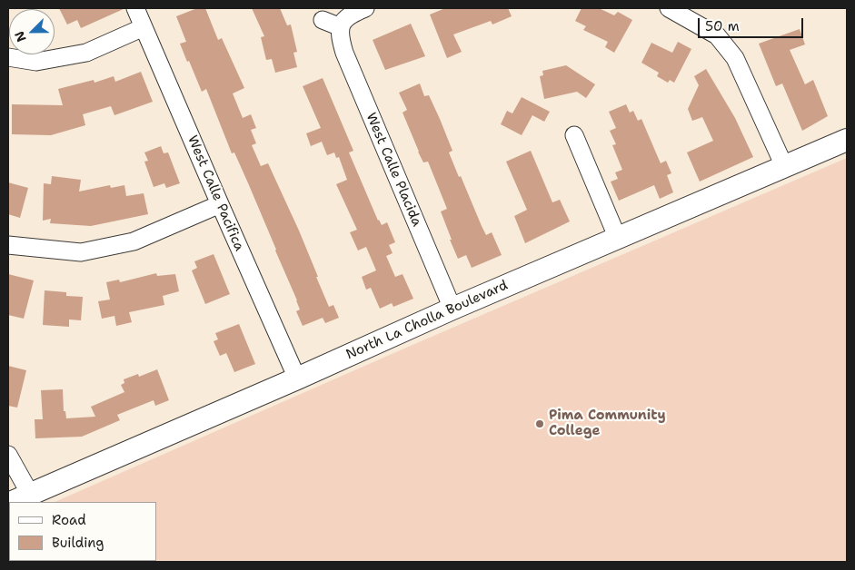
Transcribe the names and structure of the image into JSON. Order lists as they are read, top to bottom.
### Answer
{
  "streets": {
    "street": ["West Calle Placida", "West Calle Pacifica", "North La Cholla Boulevard"]
  },
  "crossings": [
    ["West Calle Placida", "North La Cholla Boulevard"],
    ["West Calle Pacifica", "North La Cholla Boulevard"]
  ],
  "places": ["Pima Community College"],
  "legend": ["Road", "Building"],
  "scale_bar": "50 m",
  "north": "bottom left"
}
